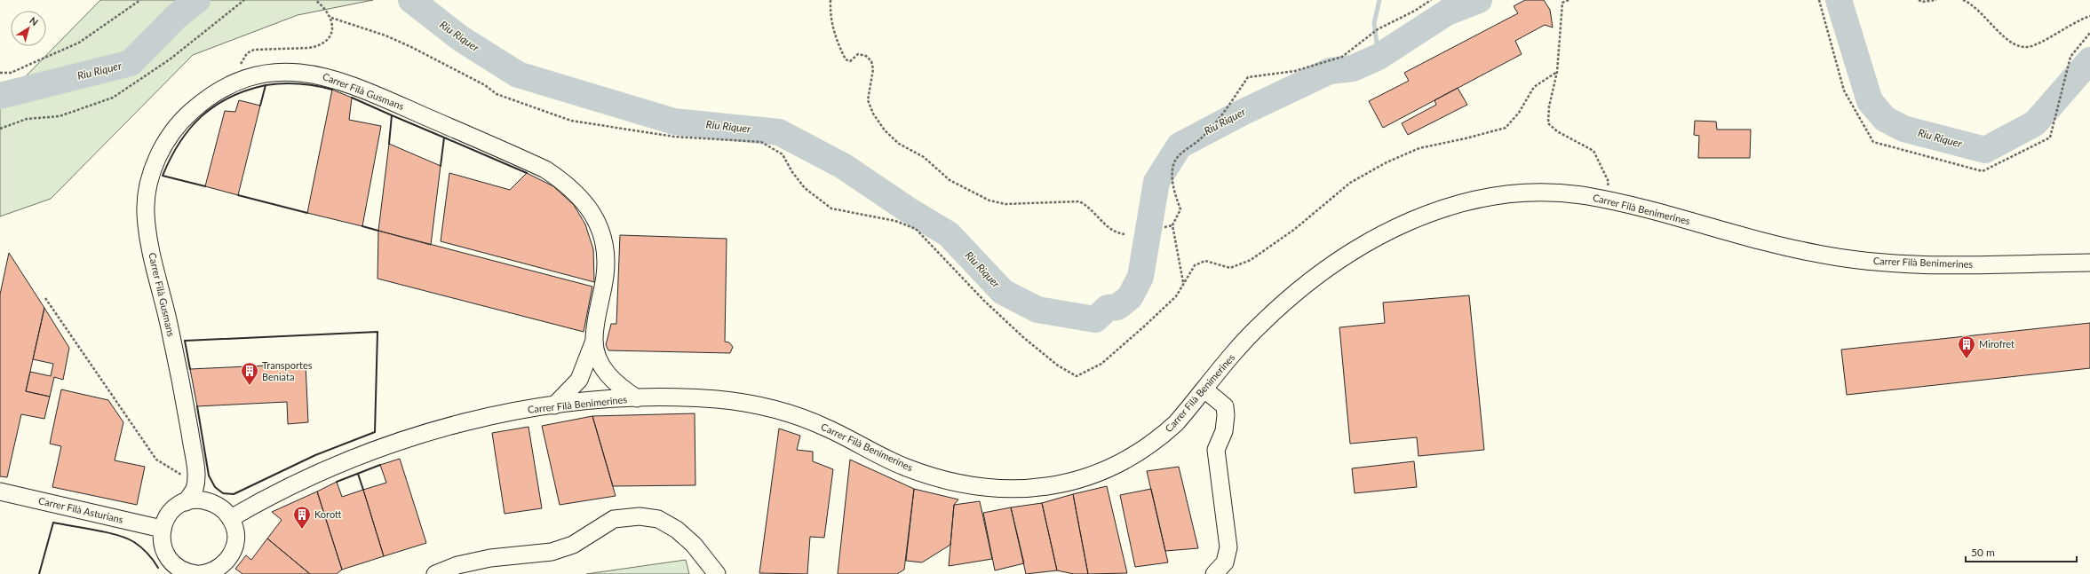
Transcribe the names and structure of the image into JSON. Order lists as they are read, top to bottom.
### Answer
{
  "streets": {
    "street": ["Carrer Filà Gusmans", "Carrer Filà Benimerines", "Carrer Filà Asturians"]
  },
  "crossings": [
    ["Carrer Filà Gusmans", "Carrer Filà Benimerines"],
    ["Carrer Filà Gusmans", "Carrer Filà Asturians"],
    ["Carrer Filà Benimerines", "Carrer Filà Asturians"]
  ],
  "water": ["Riu Riquer"],
  "places": {
    "building": ["Mirofret", "Transportes Beniata", "Korott"]
  },
  "scale_bar": "50 m",
  "north": "top right"
}
